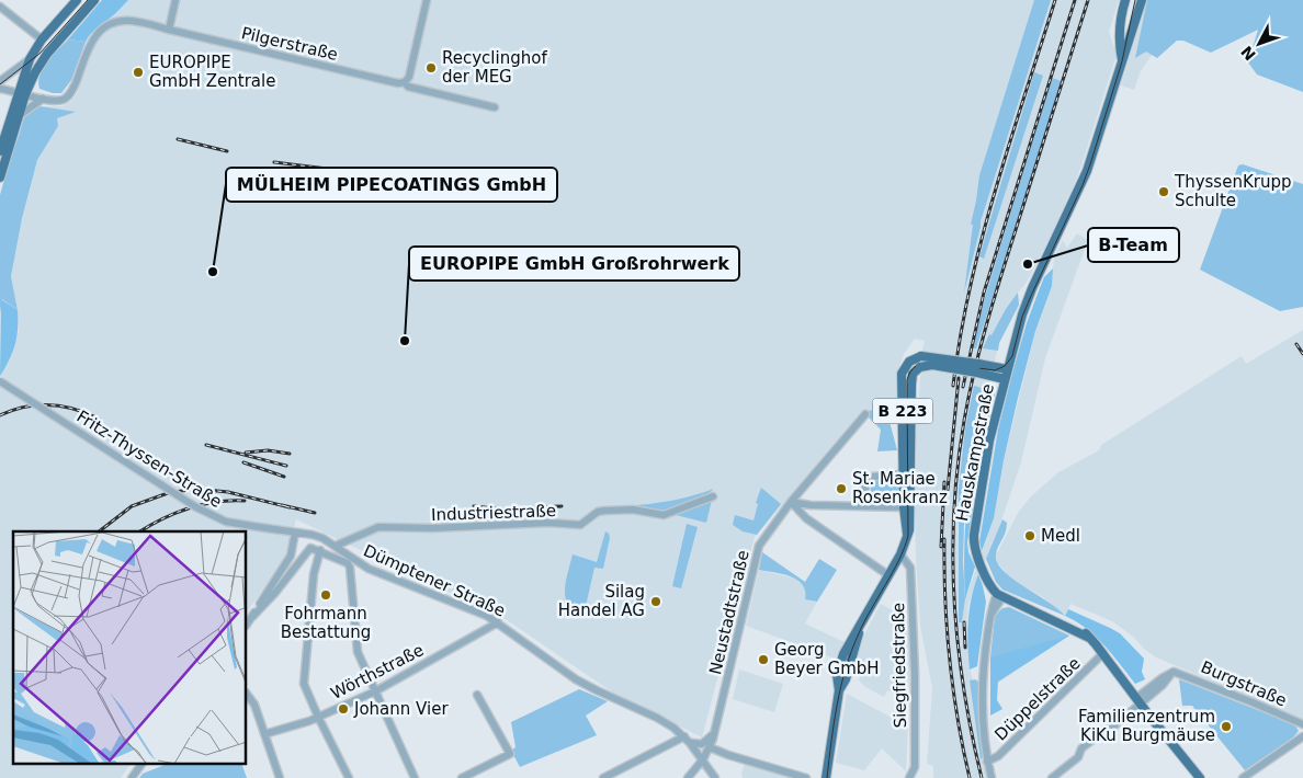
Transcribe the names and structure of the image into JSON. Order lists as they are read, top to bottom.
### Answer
{
  "streets": {
    "main road": ["B 223", "Hauskampstraße"],
    "street": [
      "Pilgerstraße",
      "Fritz-Thyssen-Straße",
      "Industriestraße",
      "Dümptener Straße",
      "Neustadtstraße",
      "Siegfriedstraße",
      "Wörthstraße",
      "Burgstraße",
      "Düppelstraße"
    ]
  },
  "crossings": [
    ["B 223", "Hauskampstraße"],
    ["B 223", "Siegfriedstraße"],
    ["Fritz-Thyssen-Straße", "Dümptener Straße"],
    ["Industriestraße", "Dümptener Straße"],
    ["Dümptener Straße", "Neustadtstraße"],
    ["Dümptener Straße", "Wörthstraße"]
  ],
  "places": [
    "Recyclinghof der MEG",
    "EUROPIPE GmbH Zentrale",
    "ThyssenKrupp Schulte",
    "B-Team",
    "MÜLHEIM PIPECOATINGS GmbH",
    "EUROPIPE GmbH Großrohrwerk",
    "St. Mariae Rosenkranz",
    "Medl",
    "Fohrmann Bestattung",
    "Silag Handel AG",
    "Georg Beyer GmbH",
    "Johann Vier",
    "Familienzentrum KiKu Burgmäuse"
  ],
  "north": "bottom left"
}
